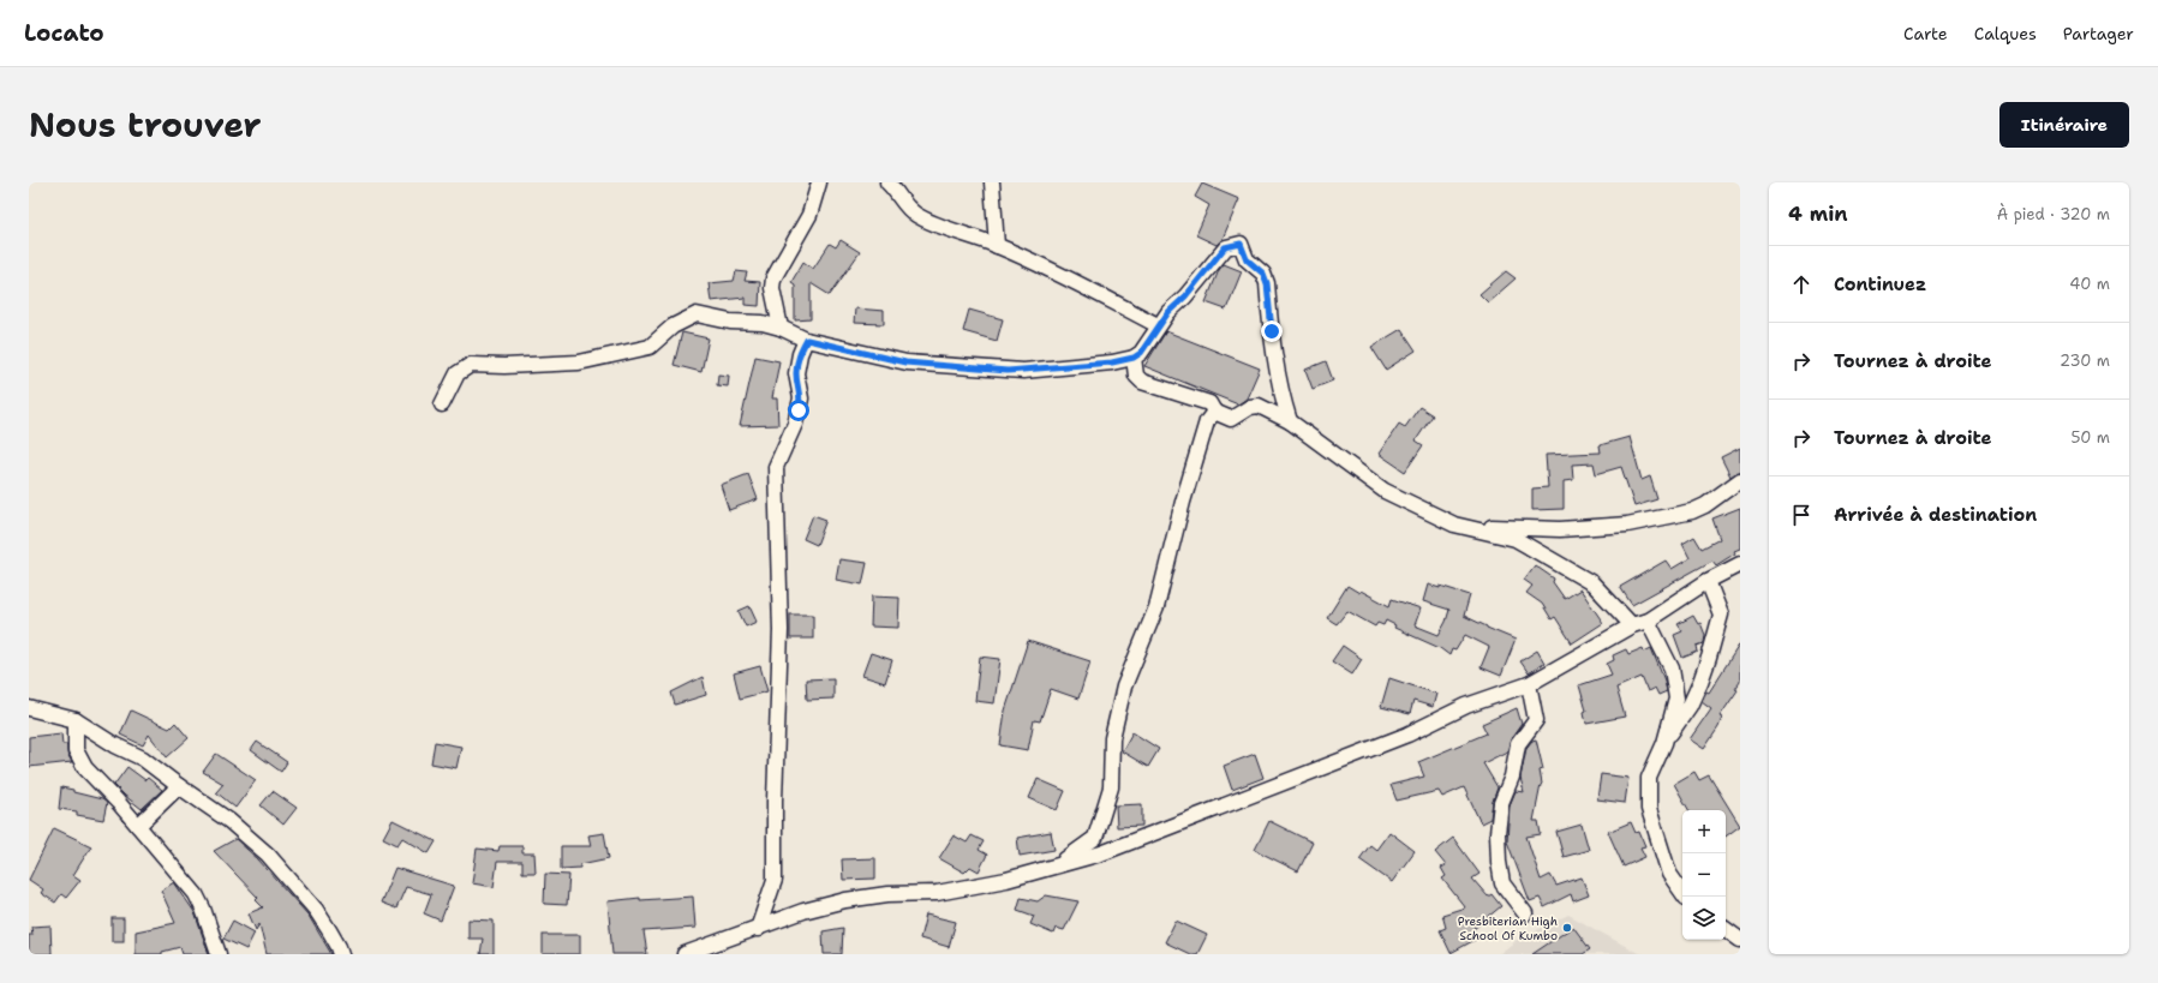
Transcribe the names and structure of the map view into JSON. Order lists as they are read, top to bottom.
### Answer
{
  "places": ["Presbiterian High School Of Kumbo"],
  "page": {
    "header": "Locato",
    "nav": ["Carte", "Calques", "Partager"],
    "title": "Nous trouver",
    "buttons": "Itinéraire",
    "heading": ["4 min", "À pied · 320 m"],
    "list": [
      ["Continuez", "40 m"],
      ["Tournez à droite", "230 m"],
      ["Tournez à droite", "50 m"],
      "Arrivée à destination"
    ],
    "map_buttons": ["+", "−"]
  }
}
